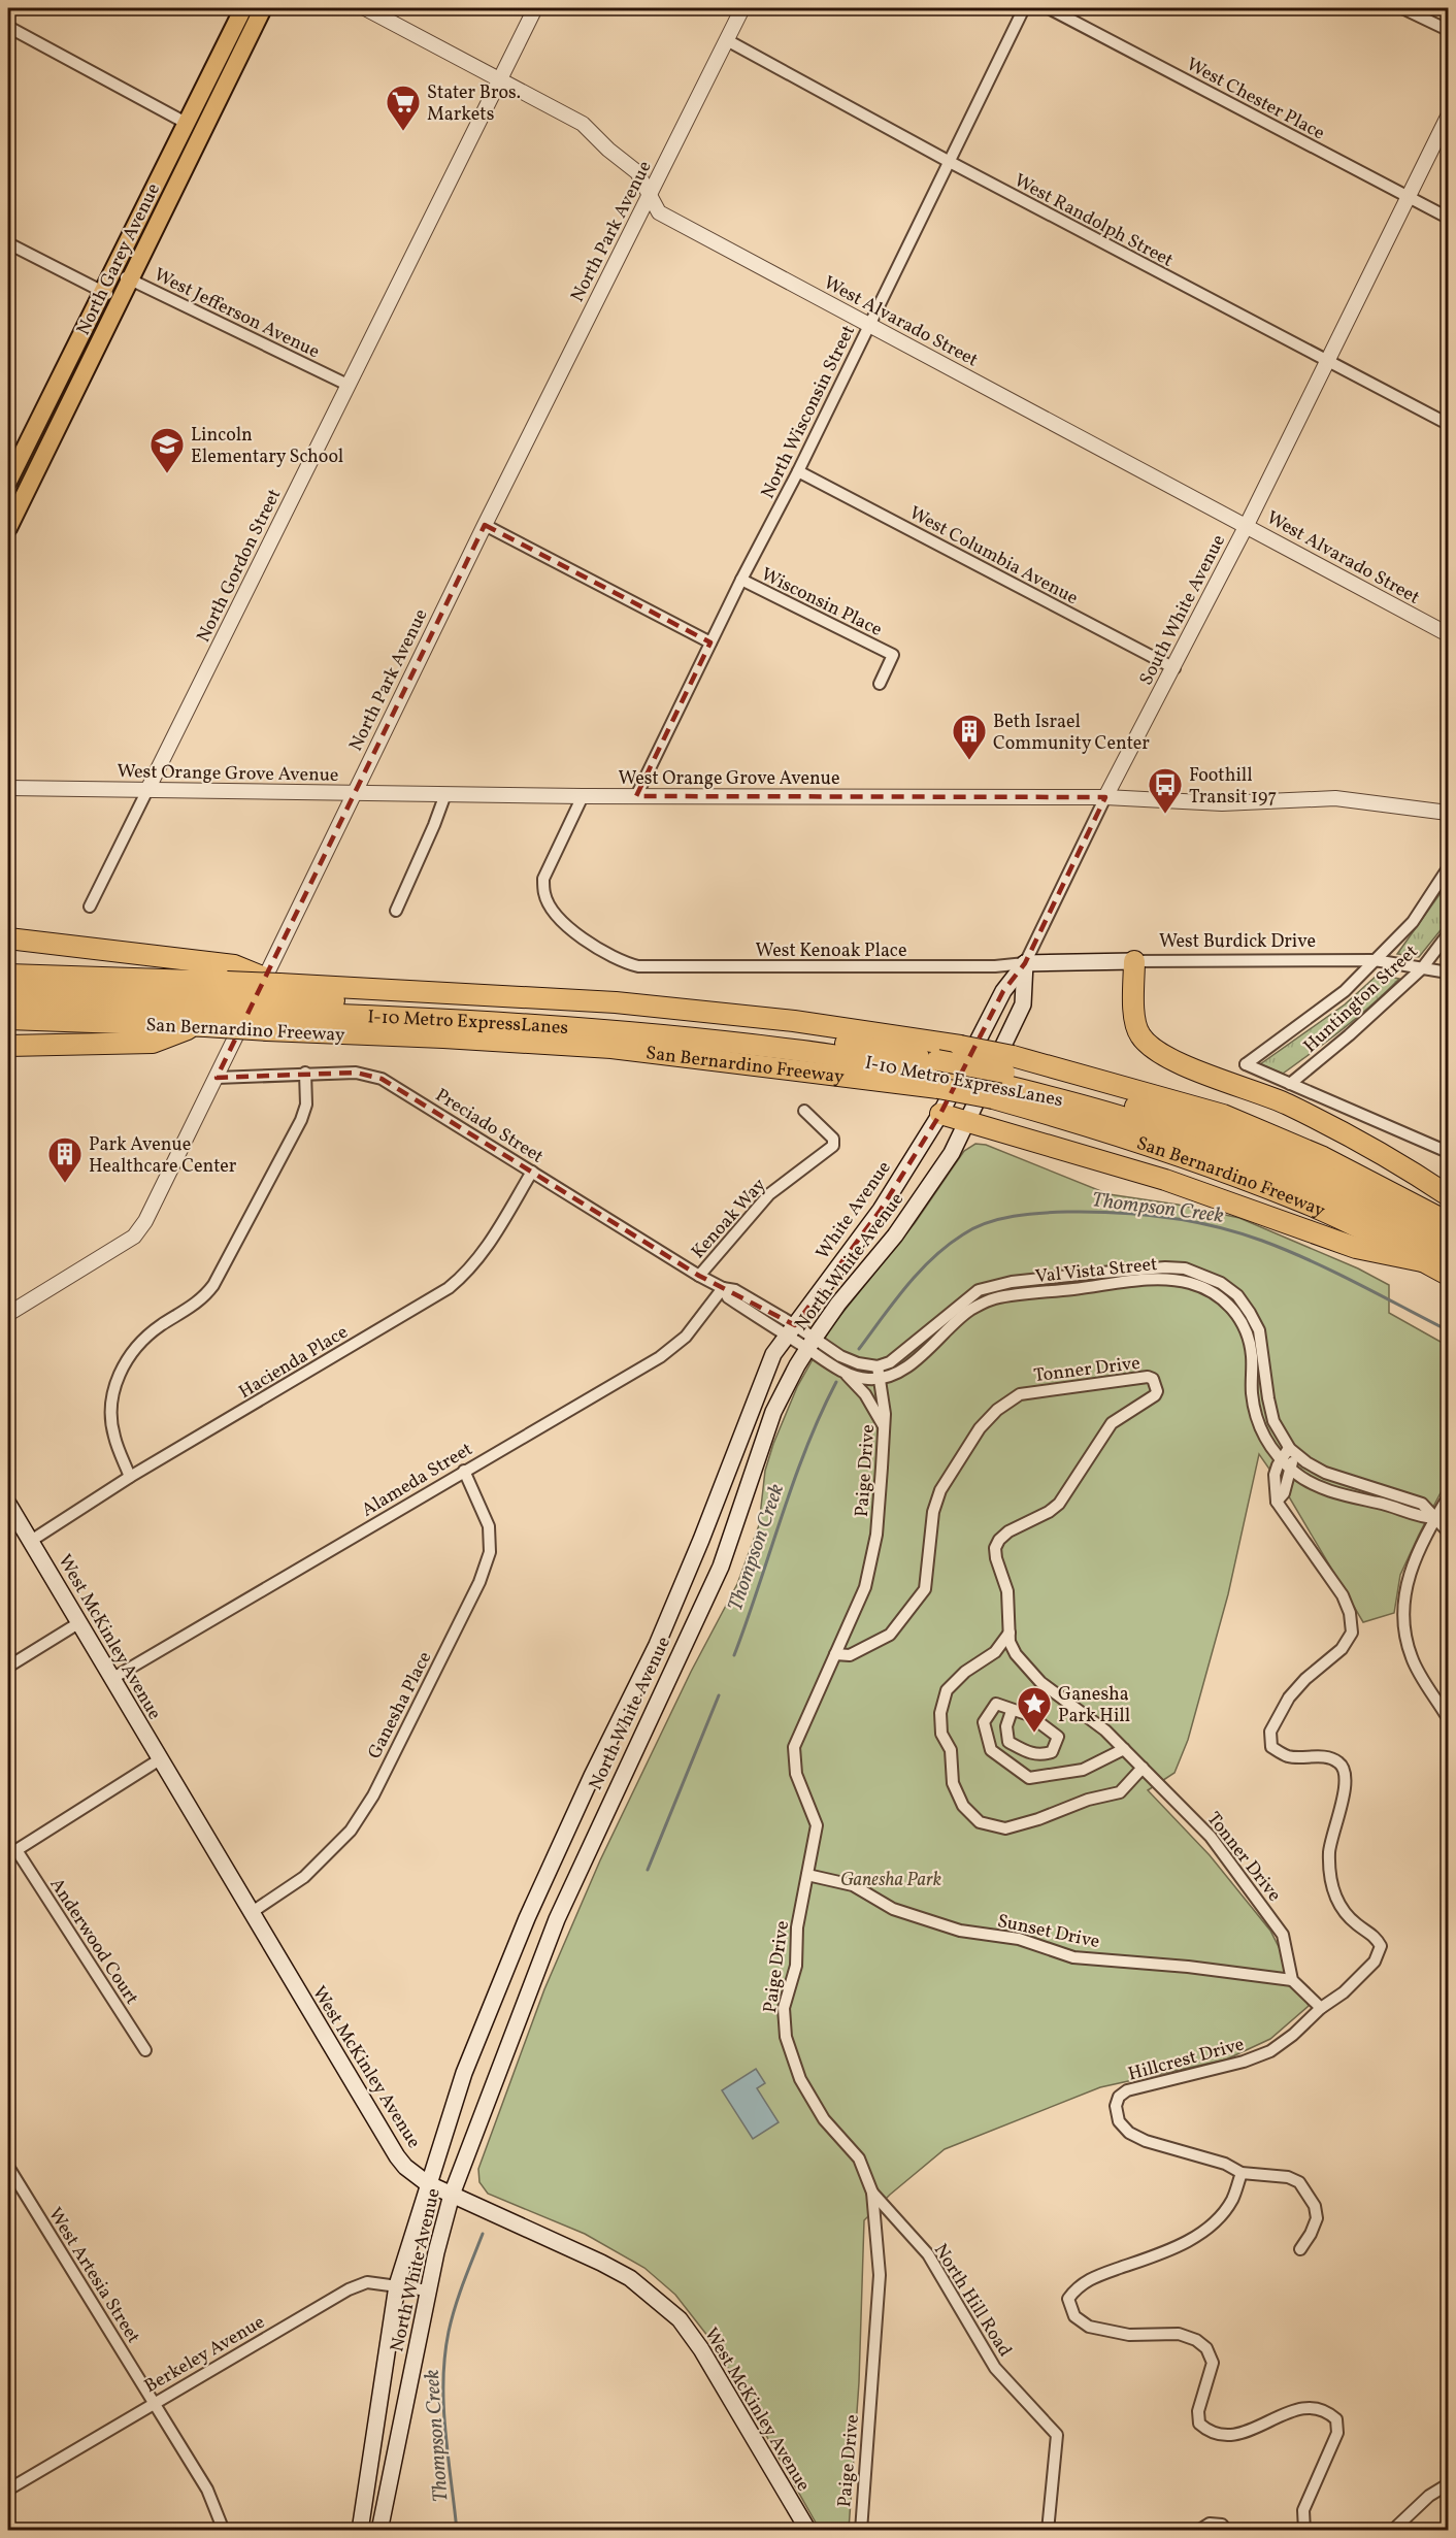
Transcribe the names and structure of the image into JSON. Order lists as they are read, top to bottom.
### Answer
{
  "streets": {
    "highway": ["I-10 Metro ExpressLanes", "San Bernardino Freeway"],
    "main road": [
      "North Garey Avenue",
      "South White Avenue",
      "West Burdick Drive",
      "White Avenue",
      "North White Avenue",
      "West McKinley Avenue"
    ],
    "street": [
      "West Chester Place",
      "West Randolph Street",
      "North Park Avenue",
      "West Jefferson Avenue",
      "West Alvarado Street",
      "North Wisconsin Street",
      "West Columbia Avenue",
      "North Gordon Street",
      "Wisconsin Place",
      "West Orange Grove Avenue",
      "West Kenoak Place",
      "Huntington Street",
      "Preciado Street",
      "Kenoak Way",
      "Val Vista Street",
      "Hacienda Place",
      "Tonner Drive",
      "Paige Drive",
      "Alameda Street",
      "Ganesha Place",
      "Sunset Drive",
      "Anderwood Court",
      "Hillcrest Drive",
      "West Artesia Street",
      "North Hill Road",
      "Berkeley Avenue"
    ]
  },
  "crossings": [
    ["West Chester Place", "South White Avenue"],
    ["West Randolph Street", "North Park Avenue"],
    ["West Randolph Street", "North Wisconsin Street"],
    ["West Randolph Street", "South White Avenue"],
    ["North Park Avenue", "West Alvarado Street"],
    ["North Park Avenue", "West Orange Grove Avenue"],
    ["North Park Avenue", "Preciado Street"],
    ["North Garey Avenue", "West Jefferson Avenue"],
    ["West Jefferson Avenue", "North Gordon Street"],
    ["West Alvarado Street", "North Wisconsin Street"],
    ["West Alvarado Street", "North Gordon Street"],
    ["West Alvarado Street", "South White Avenue"],
    ["North Wisconsin Street", "West Columbia Avenue"],
    ["North Wisconsin Street", "Wisconsin Place"],
    ["North Wisconsin Street", "West Orange Grove Avenue"],
    ["West Columbia Avenue", "South White Avenue"],
    ["North Gordon Street", "West Orange Grove Avenue"],
    ["South White Avenue", "West Orange Grove Avenue"],
    ["South White Avenue", "West Burdick Drive"],
    ["South White Avenue", "West Kenoak Place"],
    ["South White Avenue", "White Avenue"],
    ["South White Avenue", "North White Avenue"],
    ["West Orange Grove Avenue", "West Kenoak Place"],
    ["West Burdick Drive", "West Kenoak Place"],
    ["West Burdick Drive", "Huntington Street"],
    ["West Burdick Drive", "North White Avenue"],
    ["West Kenoak Place", "North White Avenue"],
    ["I-10 Metro ExpressLanes", "San Bernardino Freeway"],
    ["Preciado Street", "White Avenue"],
    ["Preciado Street", "Kenoak Way"],
    ["Preciado Street", "North White Avenue"],
    ["Preciado Street", "Hacienda Place"],
    ["Preciado Street", "Alameda Street"],
    ["White Avenue", "North White Avenue"],
    ["North White Avenue", "West McKinley Avenue"],
    ["North White Avenue", "Berkeley Avenue"],
    ["Val Vista Street", "Paige Drive"],
    ["Val Vista Street", "Hillcrest Drive"],
    ["Hacienda Place", "West McKinley Avenue"],
    ["Tonner Drive", "Paige Drive"],
    ["Tonner Drive", "Sunset Drive"],
    ["Paige Drive", "Sunset Drive"],
    ["Paige Drive", "North Hill Road"],
    ["Alameda Street", "West McKinley Avenue"],
    ["Alameda Street", "Ganesha Place"],
    ["West McKinley Avenue", "Ganesha Place"],
    ["West Artesia Street", "Berkeley Avenue"]
  ],
  "water": ["Thompson Creek"],
  "parks": ["Ganesha Park"],
  "places": {
    "supermarket": ["Stater Bros. Markets"],
    "school or university": ["Lincoln Elementary School"],
    "building": ["Beth Israel Community Center", "Park Avenue Healthcare Center"],
    "bus stop": ["Foothill Transit 197"],
    "place": ["Ganesha Park Hill"]
  }
}
